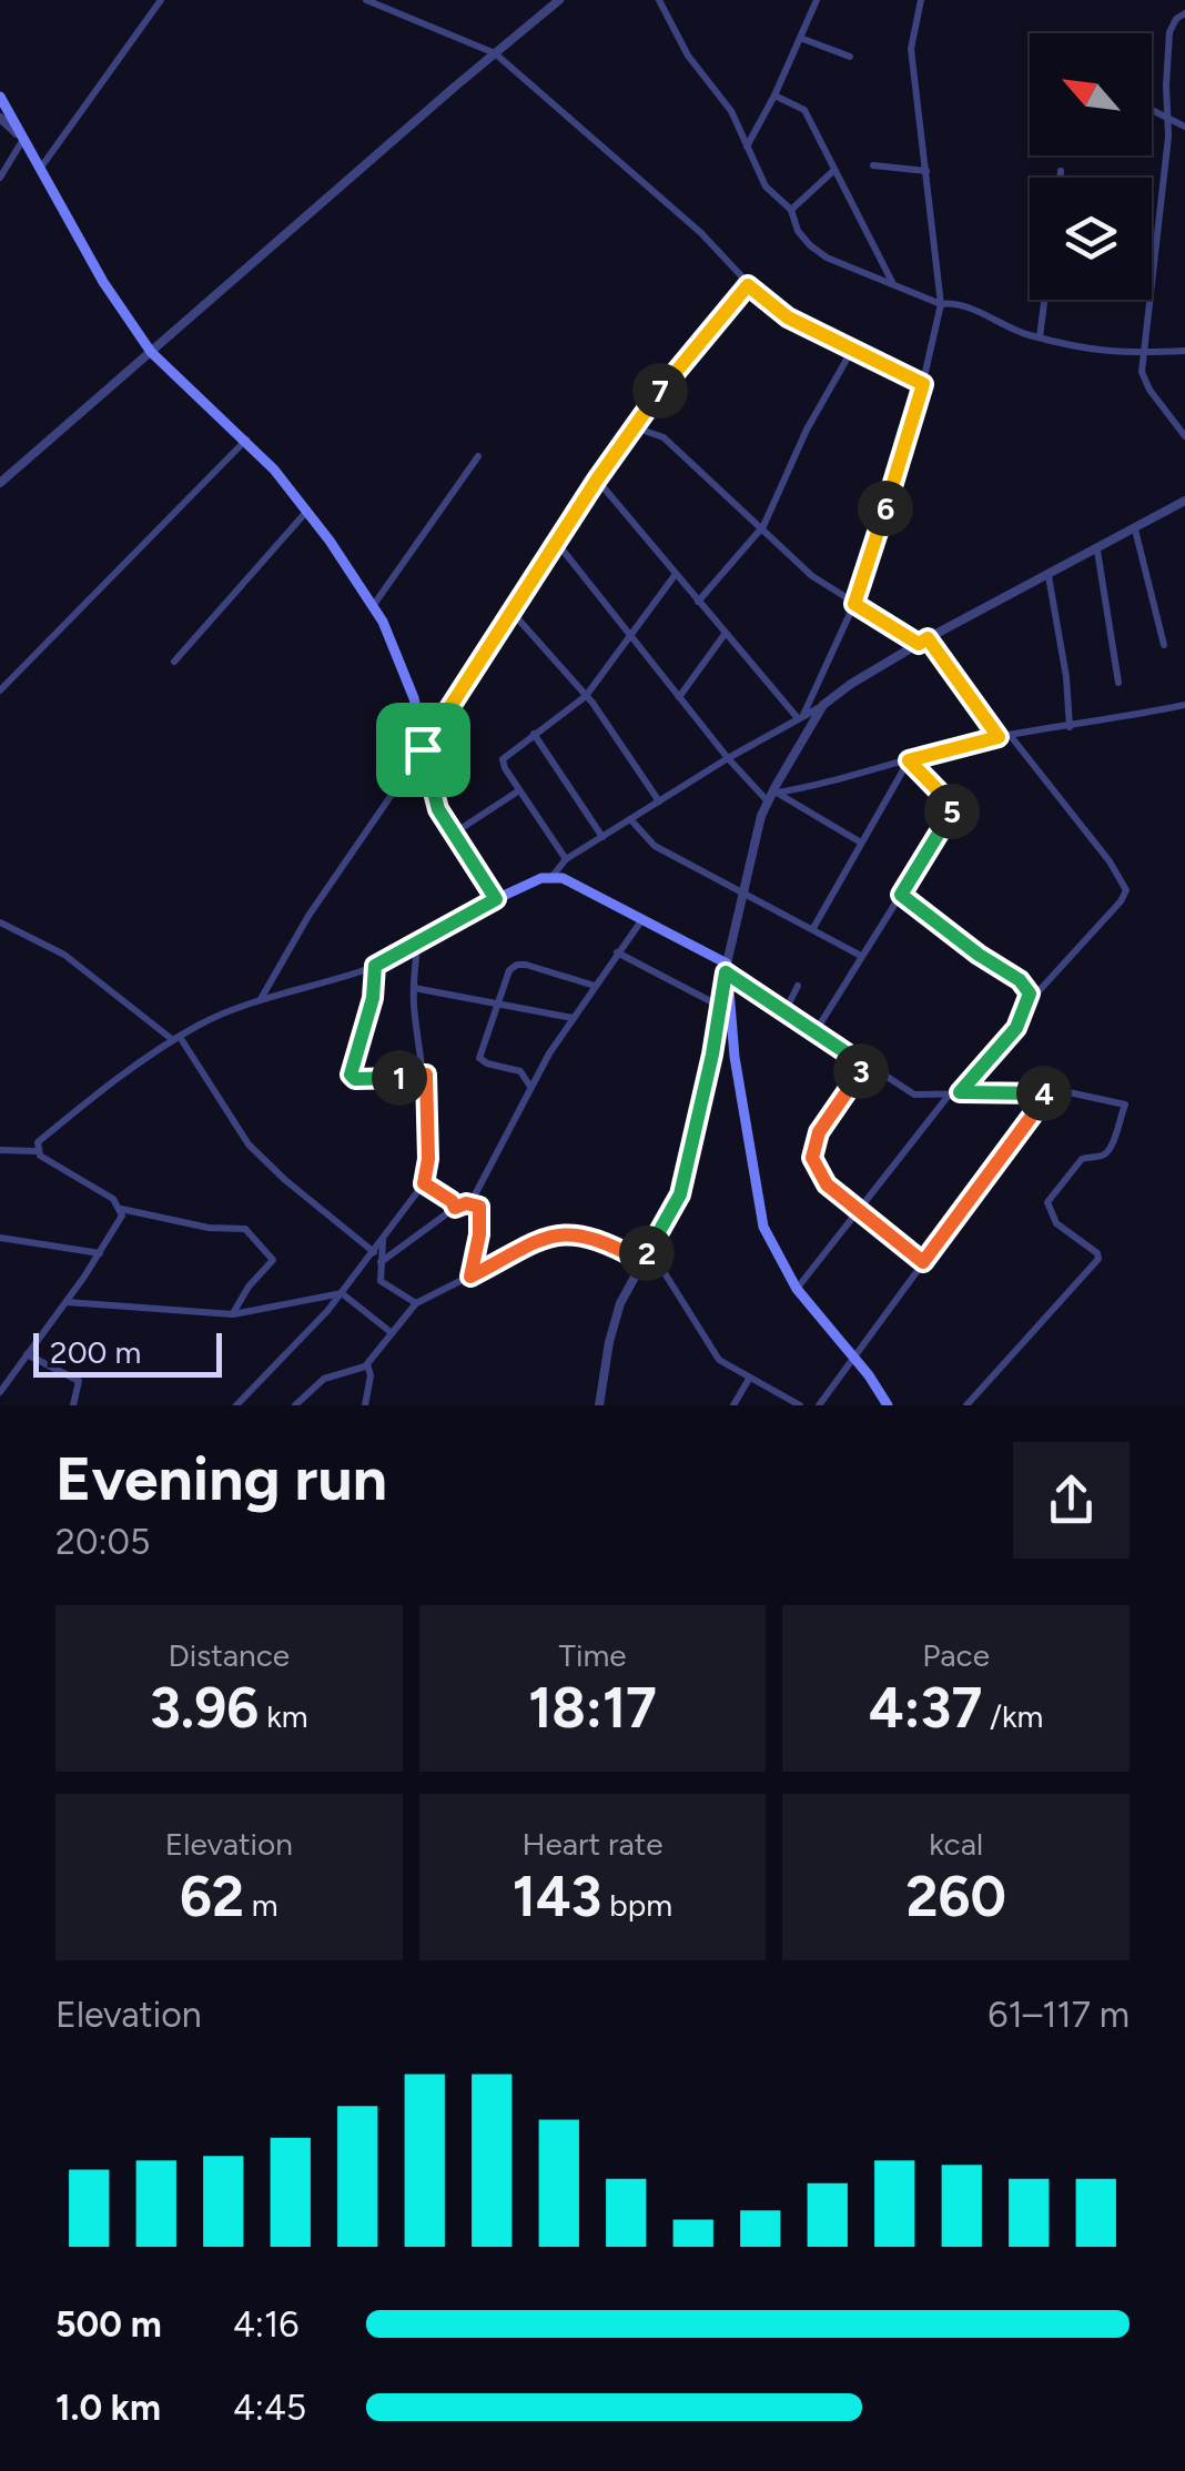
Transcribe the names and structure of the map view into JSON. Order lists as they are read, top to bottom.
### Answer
{
  "scale_bar": "200 m",
  "north": "top left",
  "page": {
    "pins": [
      "7",
      "6",
      "5",
      "3",
      "1",
      "4",
      "2"
    ],
    "scale": "200 m",
    "heading": ["Evening run", "20:05"],
    "stats": [
      ["Distance", "3.96 km"],
      ["Time", "18:17"],
      ["Pace", "4:37 /km"],
      ["Elevation", "62 m"],
      ["Heart rate", "143 bpm"],
      ["kcal", "260"]
    ],
    "chart": ["Elevation", "61–117 m"],
    "list": [
      {
        "name": "500 m",
        "note": "4:16"
      },
      {
        "name": "1.0 km",
        "note": "4:45"
      }
    ]
  }
}
